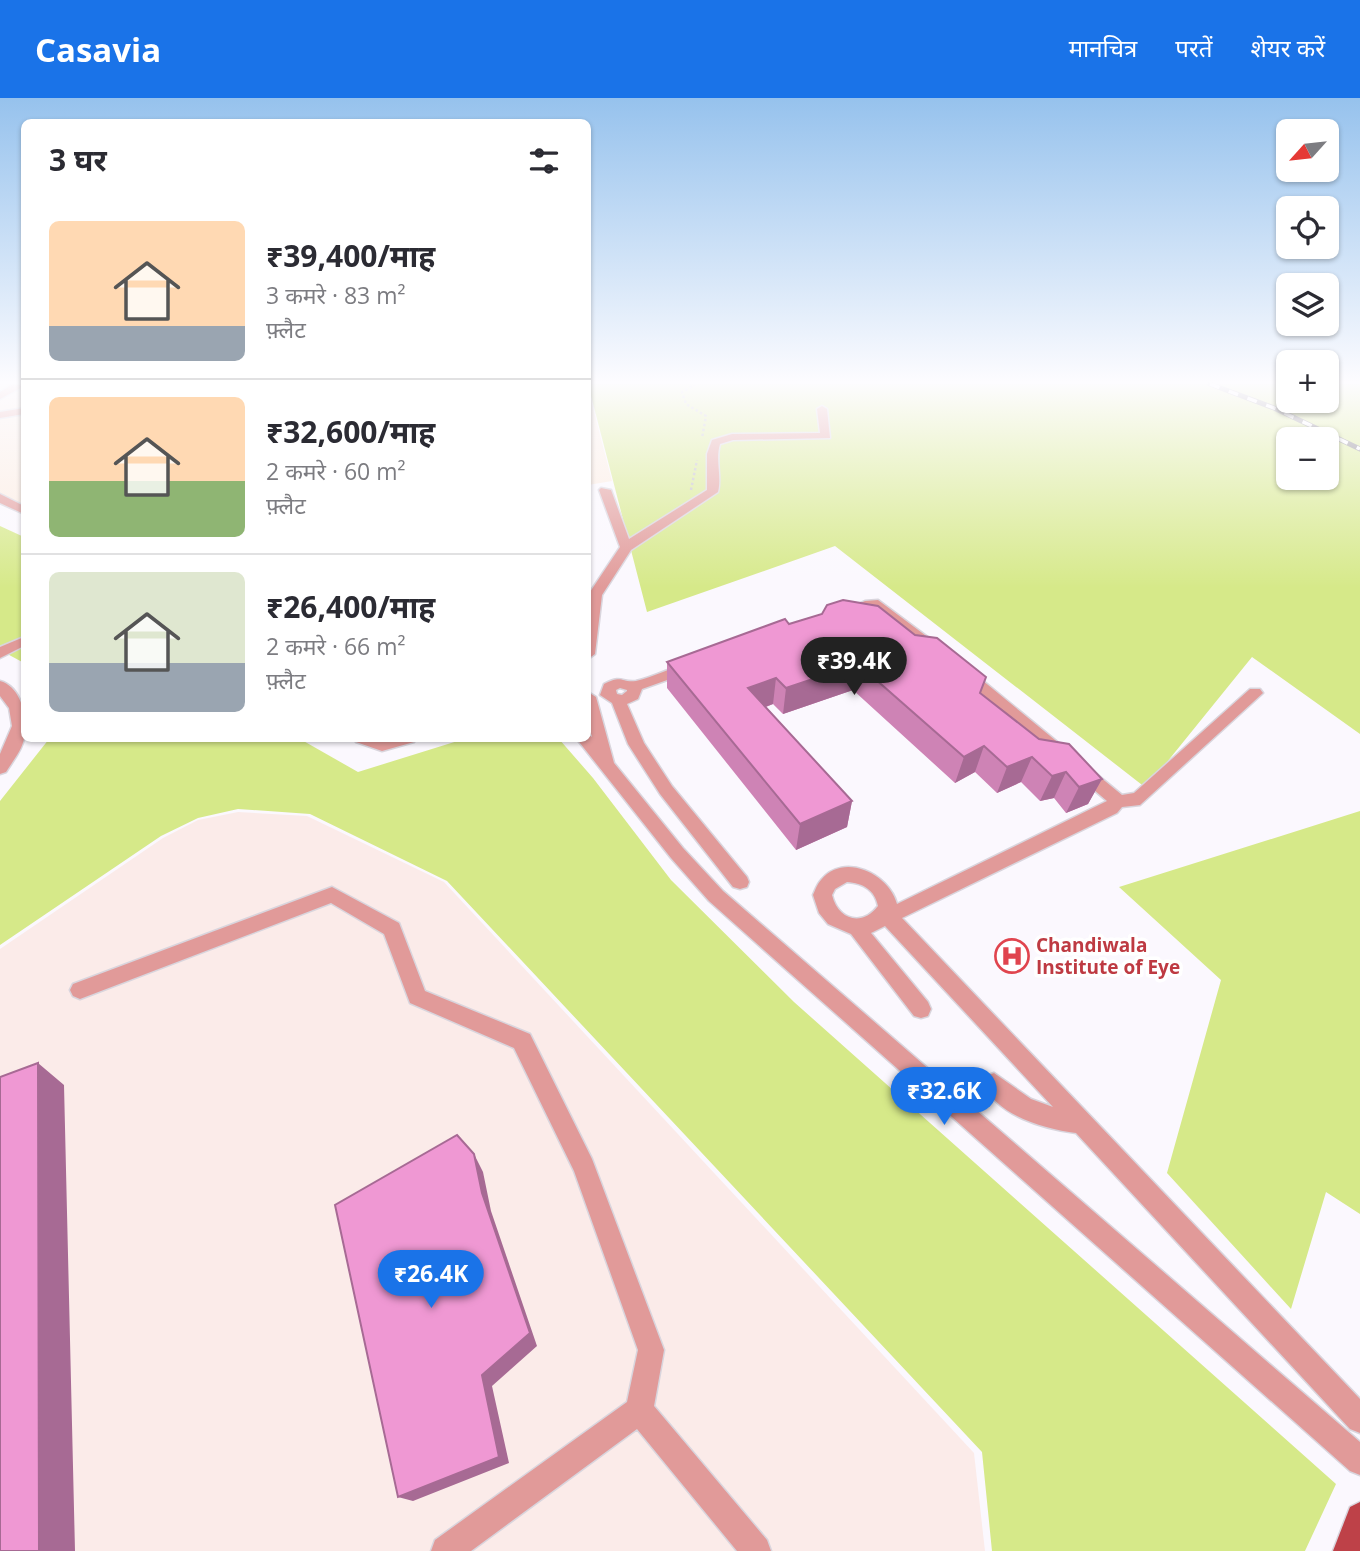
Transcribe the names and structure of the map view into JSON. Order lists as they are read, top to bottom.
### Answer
{
  "places": {
    "hospital": ["Chandiwala Institute of Eye"]
  },
  "north": "bottom left",
  "page": {
    "header": "Casavia",
    "nav": ["मानचित्र", "परतें", "शेयर करें"],
    "map_buttons": ["+", "−"],
    "heading": "3 घर",
    "list": [
      {
        "name": "₹39,400/माह",
        "note": "3 कमरे · 83 m² · फ़्लैट"
      },
      {
        "name": "₹32,600/माह",
        "note": "2 कमरे · 60 m² · फ़्लैट"
      },
      {
        "name": "₹26,400/माह",
        "note": "2 कमरे · 66 m² · फ़्लैट"
      }
    ],
    "price": ["₹39.4K", "₹32.6K", "₹26.4K"]
  }
}
